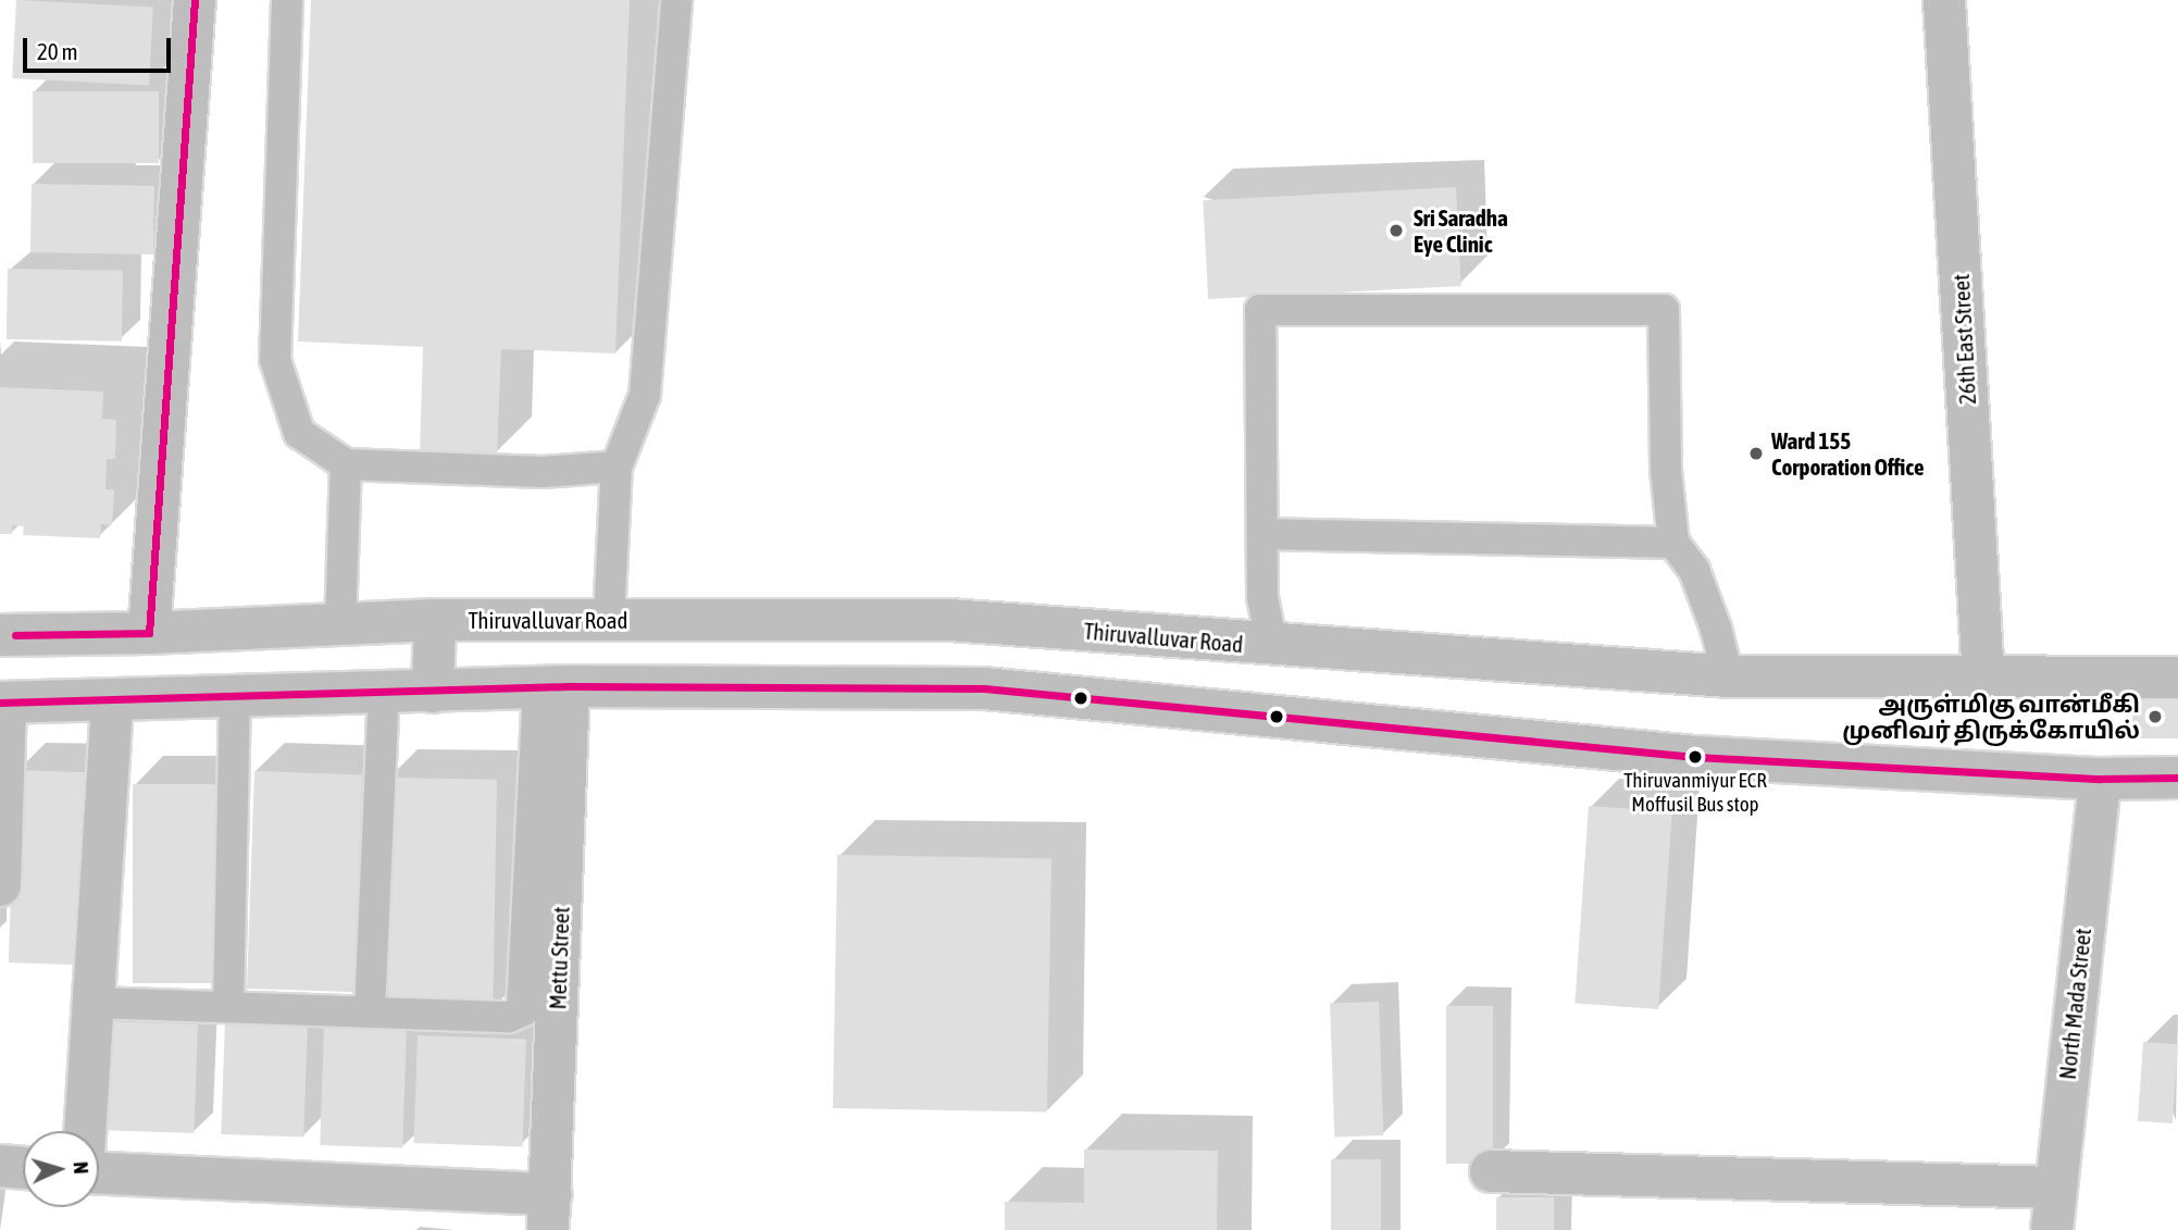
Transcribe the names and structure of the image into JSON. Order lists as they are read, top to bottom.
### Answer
{
  "streets": {
    "main road": [
      "26th East Street",
      "Thiruvalluvar Road",
      "Mettu Street",
      "North Mada Street"
    ]
  },
  "crossings": [
    ["26th East Street", "Thiruvalluvar Road"]
  ],
  "places": [
    "Sri Saradha Eye Clinic",
    "Ward 155 Corporation Office",
    "அருள்மிகு வான்மீகி முனிவர் திருக்கோயில்",
    "Thiruvanmiyur ECR Moffusil Bus stop"
  ],
  "scale_bar": "20 m",
  "north": "right"
}
